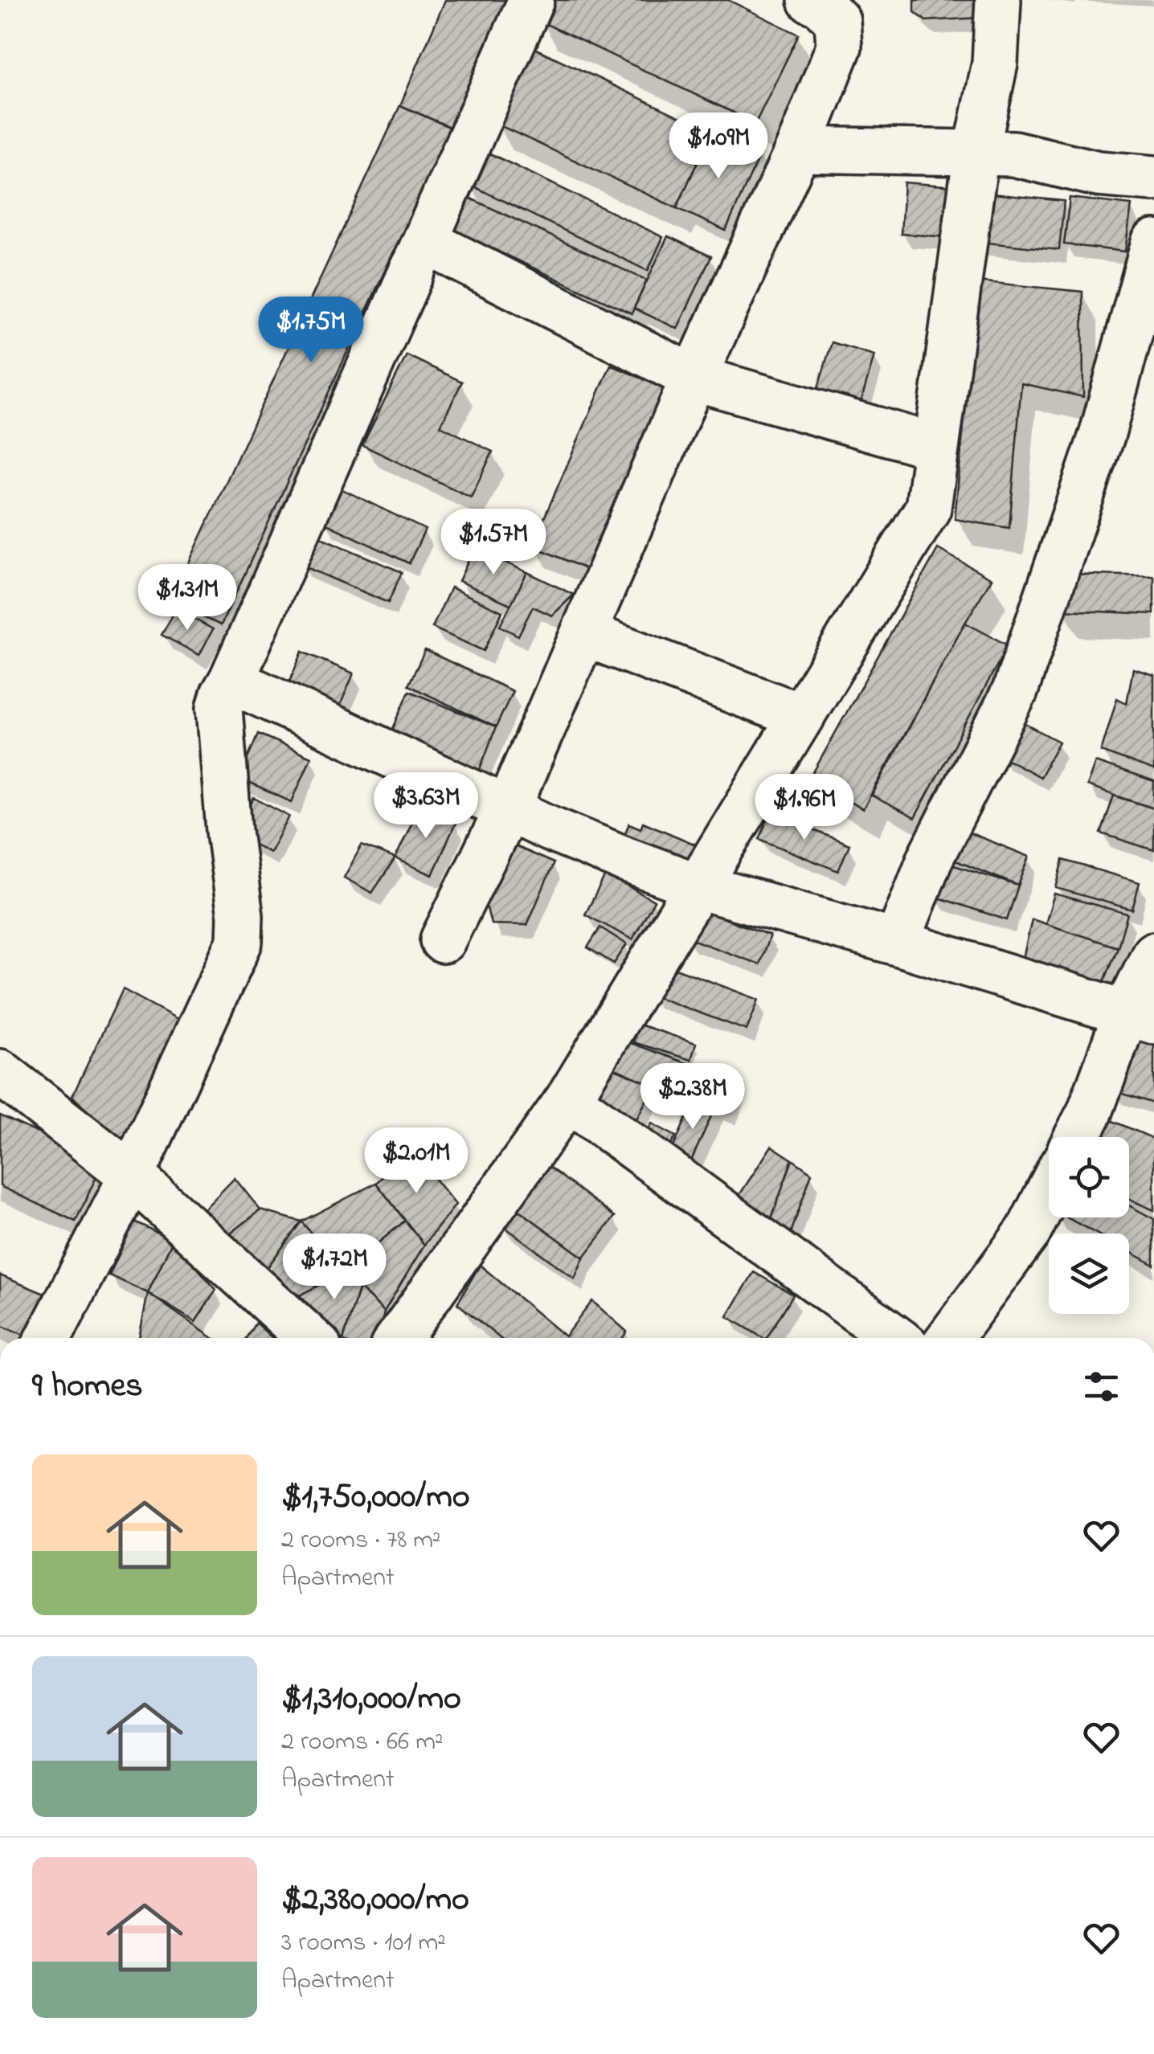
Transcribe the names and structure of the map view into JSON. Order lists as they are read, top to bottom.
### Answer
{
  "page": {
    "price": [
      "$1.09M",
      "$1.75M",
      "$1.57M",
      "$1.31M",
      "$3.63M",
      "$1.96M",
      "$2.38M",
      "$2.01M",
      "$1.72M"
    ],
    "heading": "9 homes",
    "list": [
      {
        "name": "$1,750,000/mo",
        "note": "2 rooms · 78 m² · Apartment"
      },
      {
        "name": "$1,310,000/mo",
        "note": "2 rooms · 66 m² · Apartment"
      },
      {
        "name": "$2,380,000/mo",
        "note": "3 rooms · 101 m² · Apartment"
      }
    ]
  }
}
